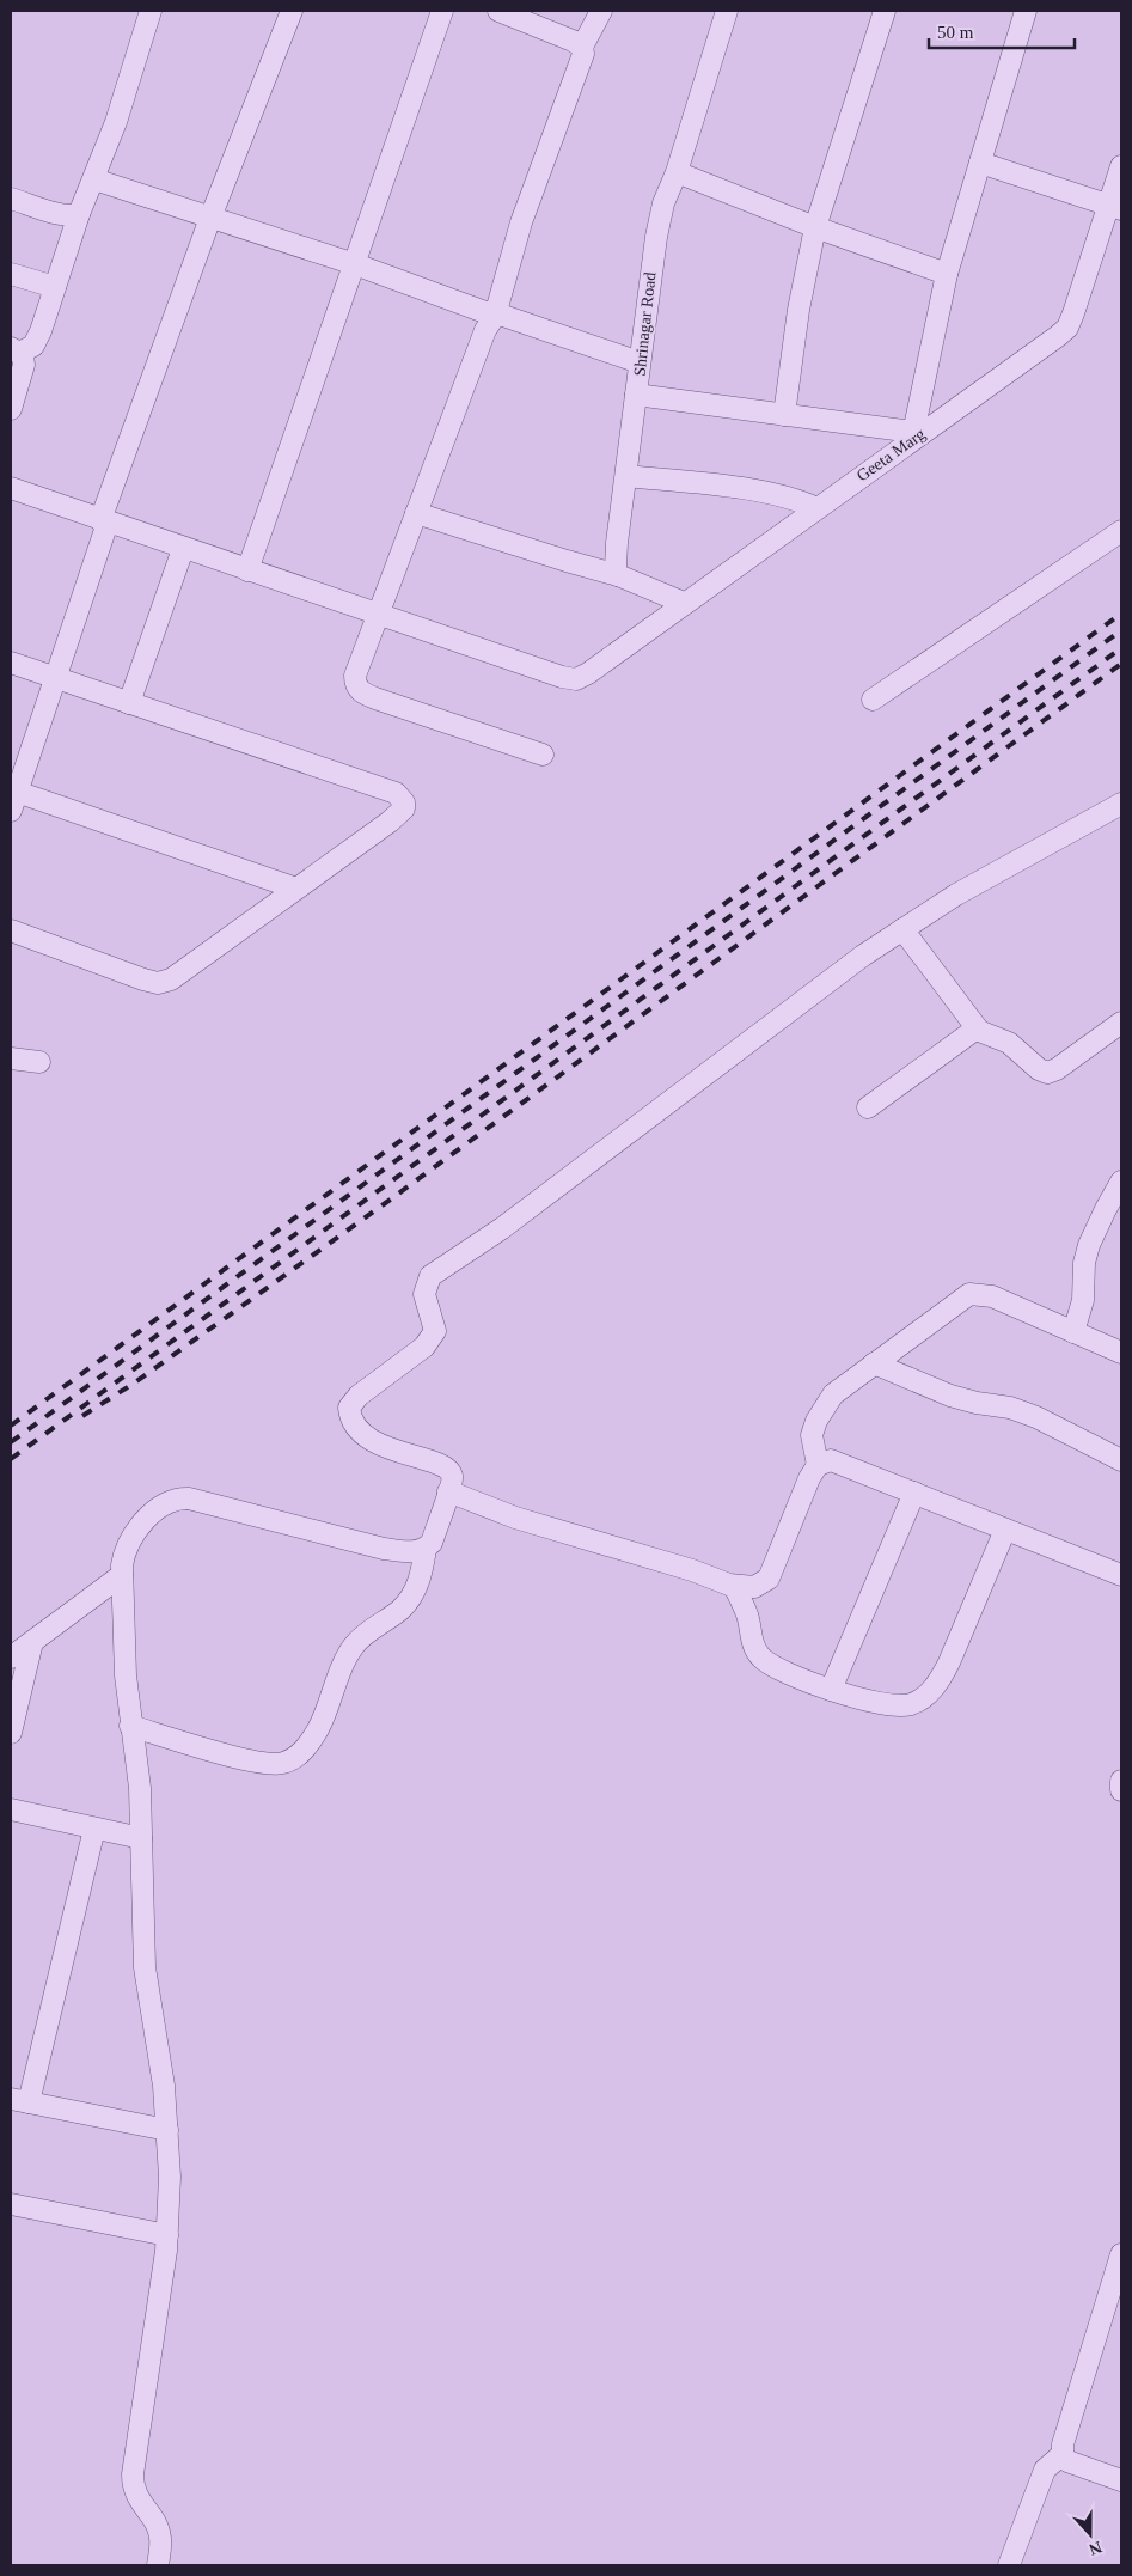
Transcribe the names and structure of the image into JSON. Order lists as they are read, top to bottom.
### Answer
{
  "streets": {
    "street": ["Shrinagar Road", "Geeta Marg"]
  },
  "scale_bar": "50 m",
  "north": "bottom"
}
